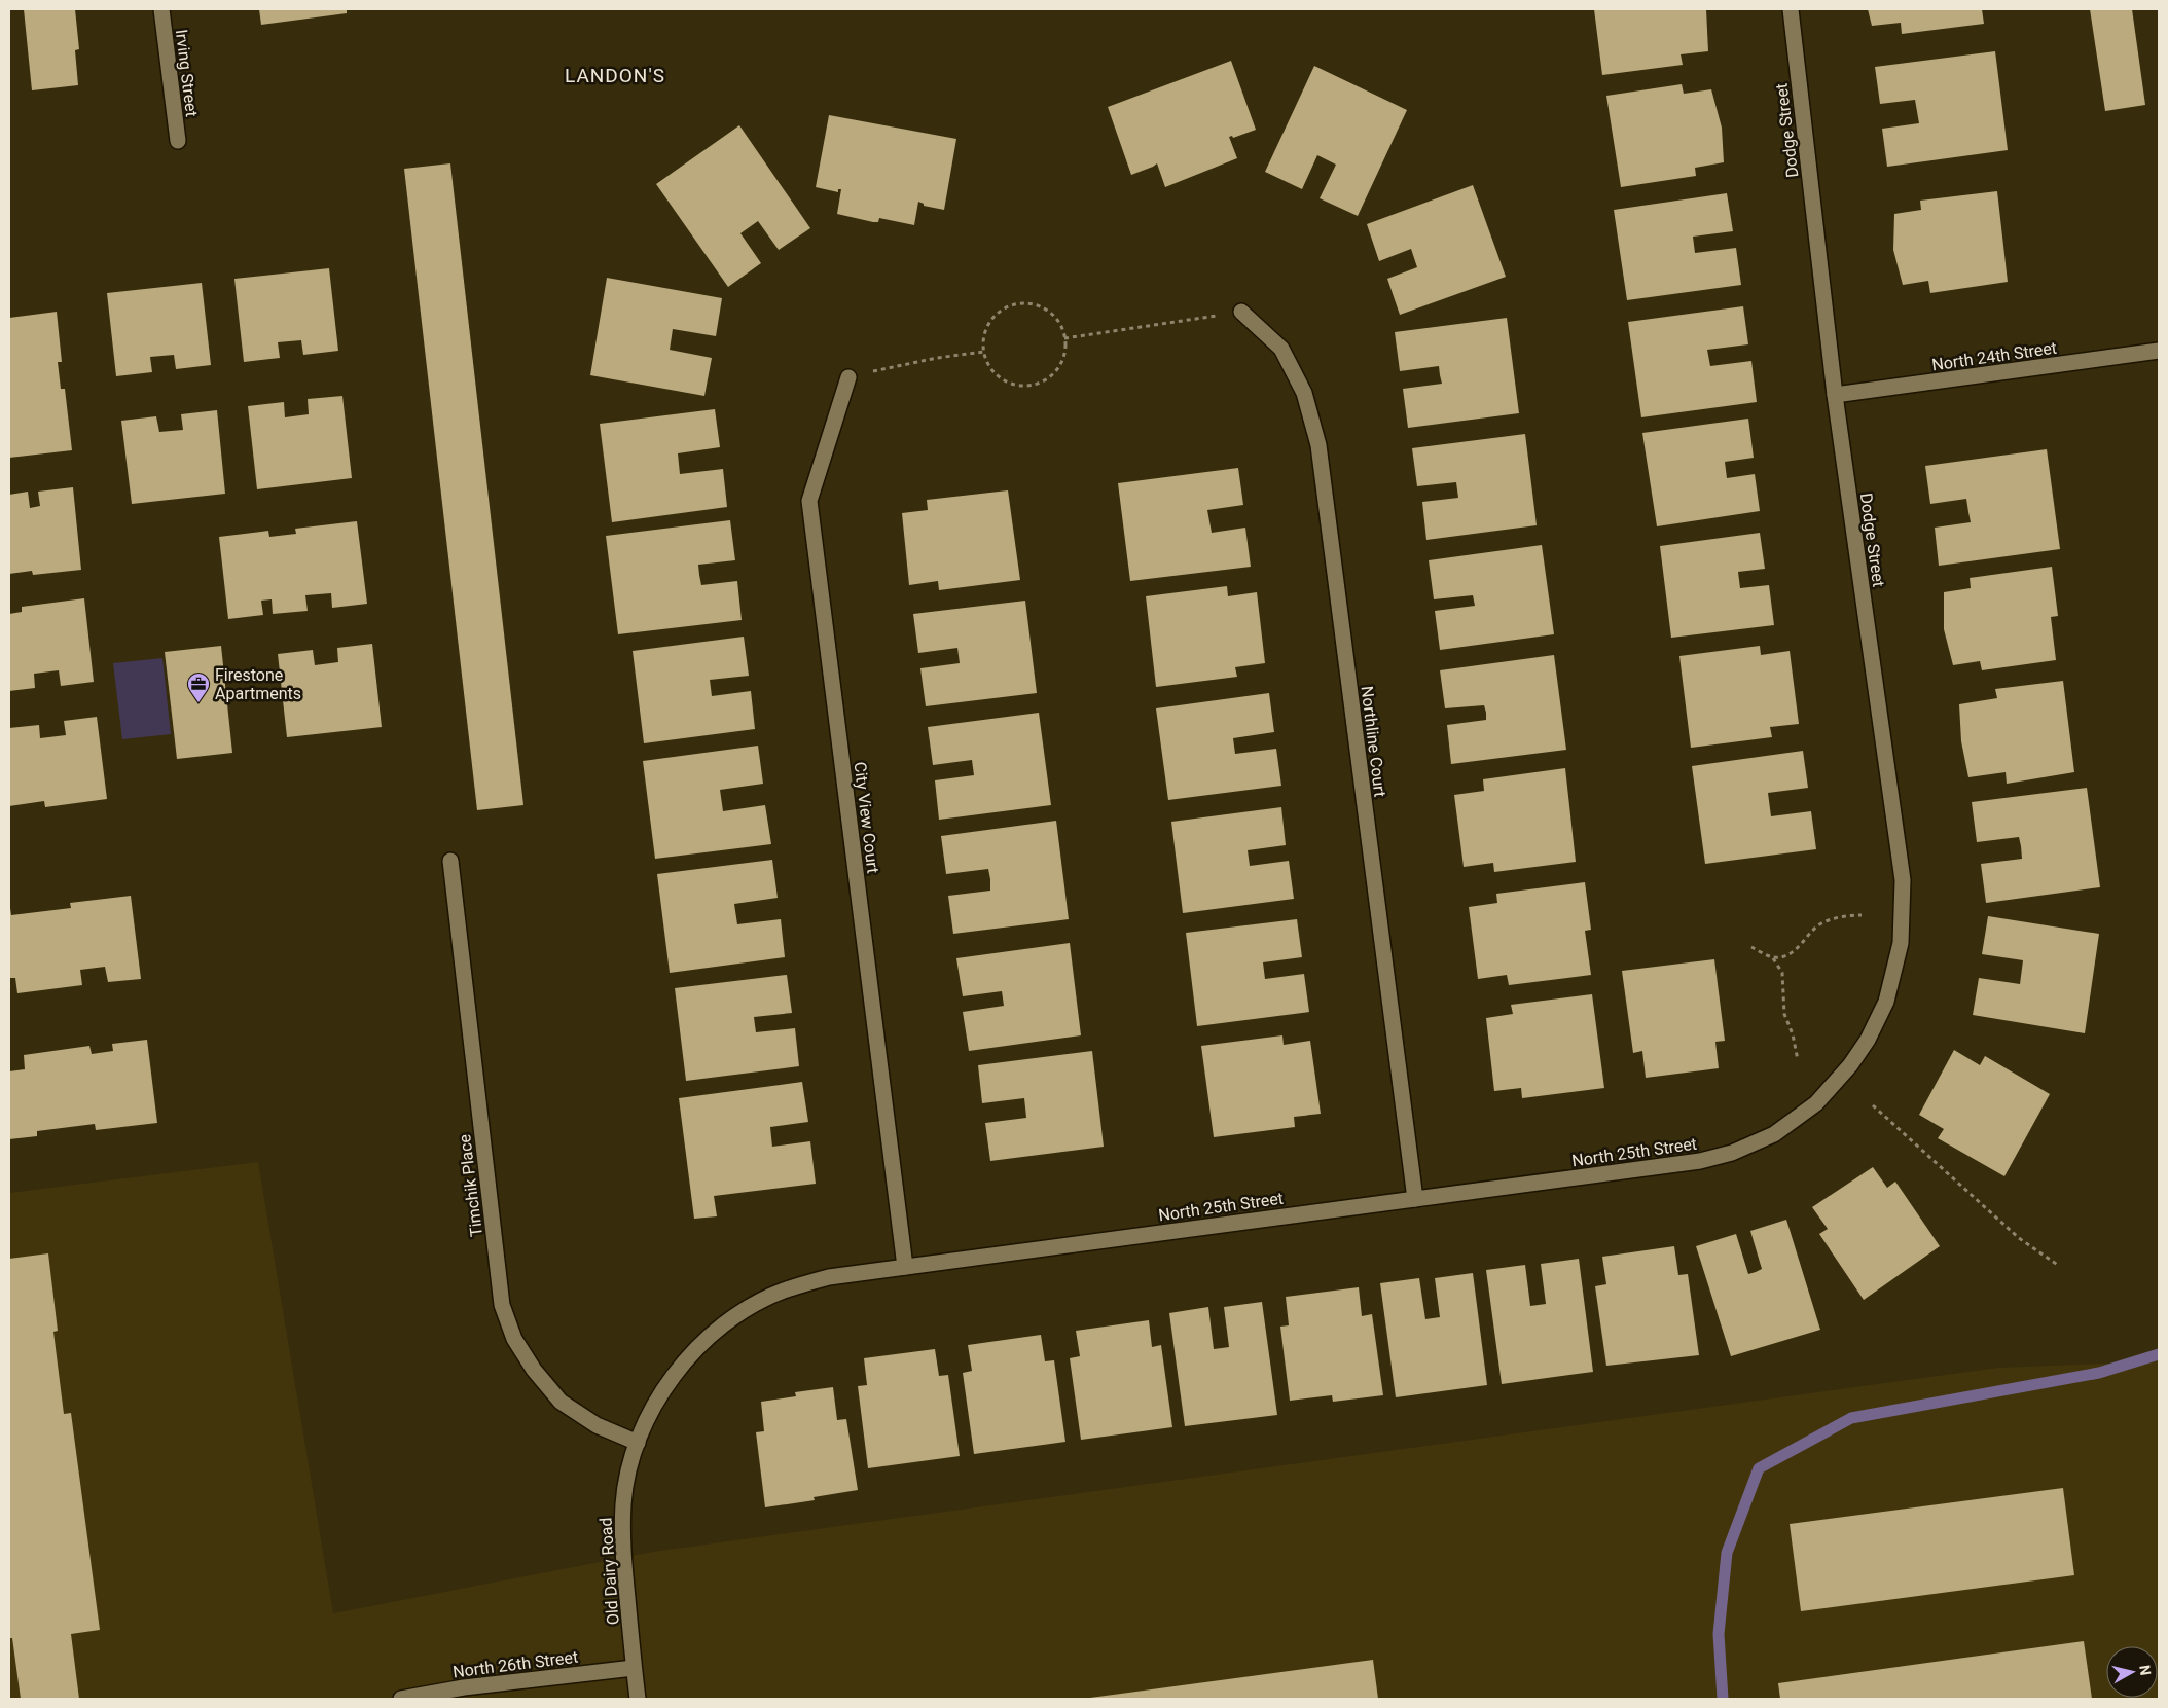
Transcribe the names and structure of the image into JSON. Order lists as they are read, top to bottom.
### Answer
{
  "streets": {
    "street": [
      "Irving Street",
      "Dodge Street",
      "North 24th Street",
      "Northline Court",
      "City View Court",
      "North 25th Street",
      "Timchik Place",
      "Old Dairy Road",
      "North 26th Street"
    ]
  },
  "crossings": [
    ["Dodge Street", "North 24th Street"],
    ["Dodge Street", "North 25th Street"],
    ["Northline Court", "North 25th Street"],
    ["City View Court", "North 25th Street"],
    ["North 25th Street", "Timchik Place"],
    ["North 25th Street", "Old Dairy Road"],
    ["Timchik Place", "Old Dairy Road"],
    ["Old Dairy Road", "North 26th Street"]
  ],
  "districts": ["LANDON'S"],
  "places": {
    "office": ["Firestone Apartments"]
  },
  "north": "right"
}
